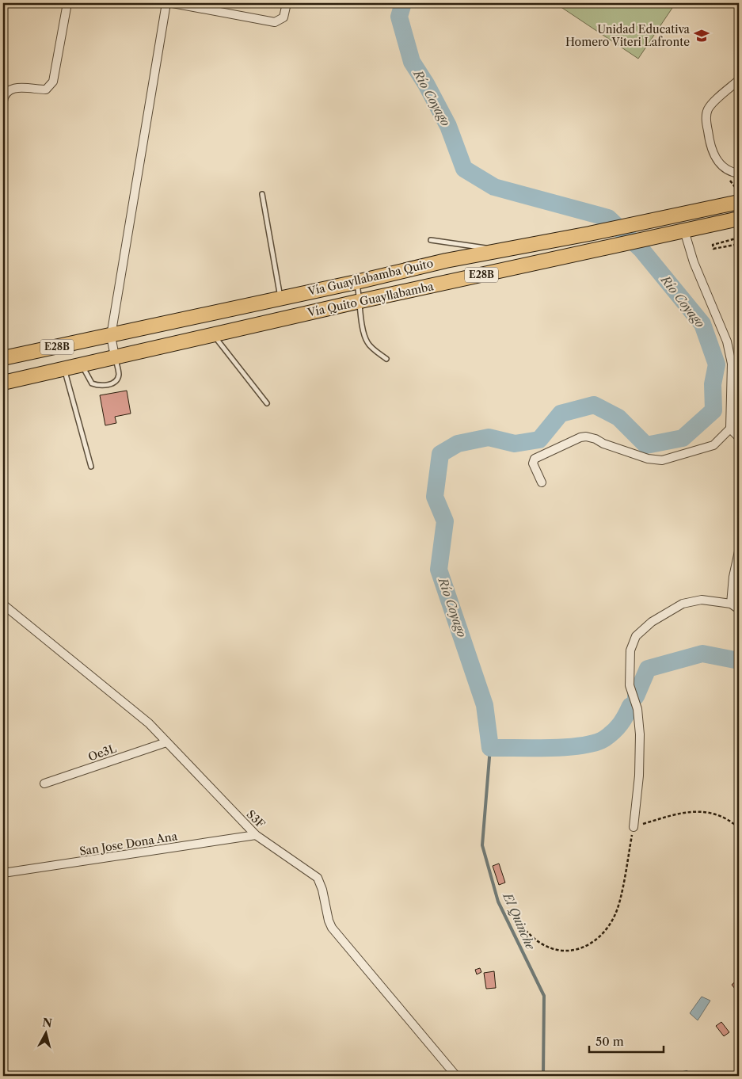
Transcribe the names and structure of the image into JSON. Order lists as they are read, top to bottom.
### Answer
{
  "streets": {
    "highway": ["E28B", "Vía Guayllabamba Quito", "Vía Quito Guayllabamba"],
    "street": ["Oe3L", "S3F", "San Jose Dona Ana"]
  },
  "crossings": [
    ["Oe3L", "S3F"],
    ["S3F", "San Jose Dona Ana"]
  ],
  "water": ["Río Coyago", "El Quinche"],
  "places": {
    "school or university": ["Unidad Educativa Homero Viteri Lafronte"]
  },
  "scale_bar": "50 m",
  "north": "top"
}
